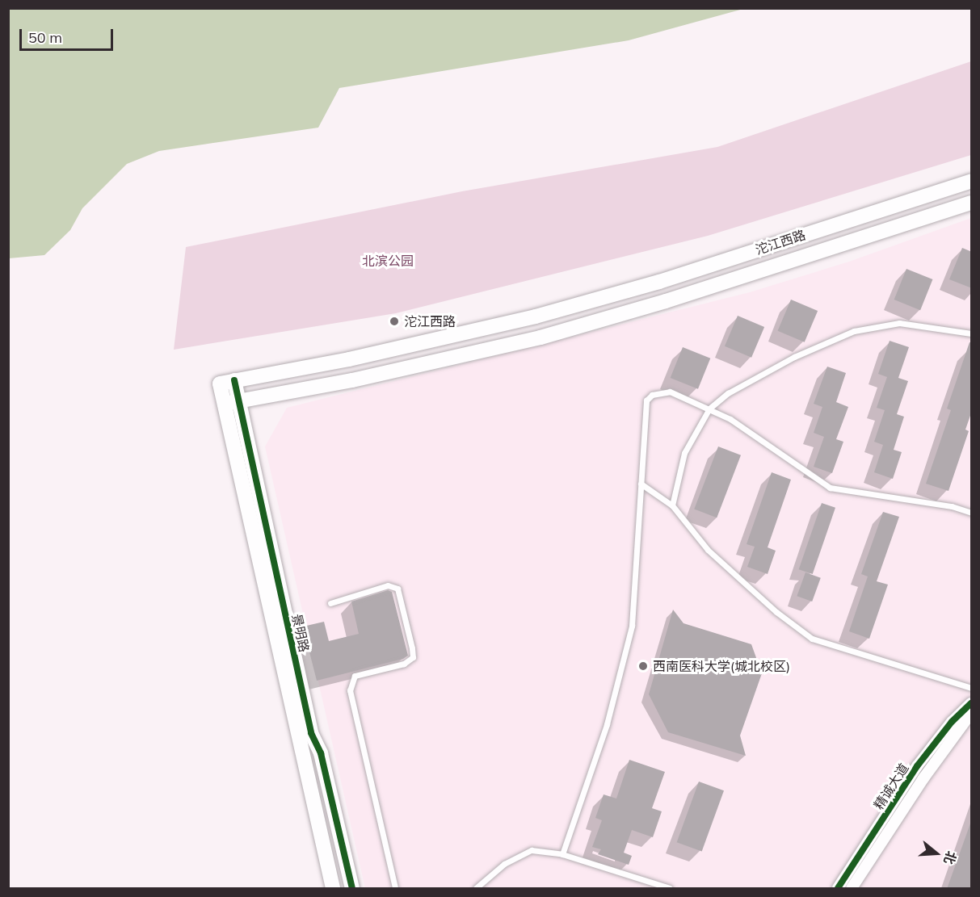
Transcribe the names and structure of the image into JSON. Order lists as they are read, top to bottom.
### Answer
{
  "streets": {
    "main road": ["沱江西路", "景明路"],
    "street": ["精诚大道"]
  },
  "crossings": [
    ["沱江西路", "景明路"]
  ],
  "parks": ["北滨公园"],
  "places": ["沱江西路", "西南医科大学(城北校区)"],
  "scale_bar": "50 m",
  "north": "right"
}
